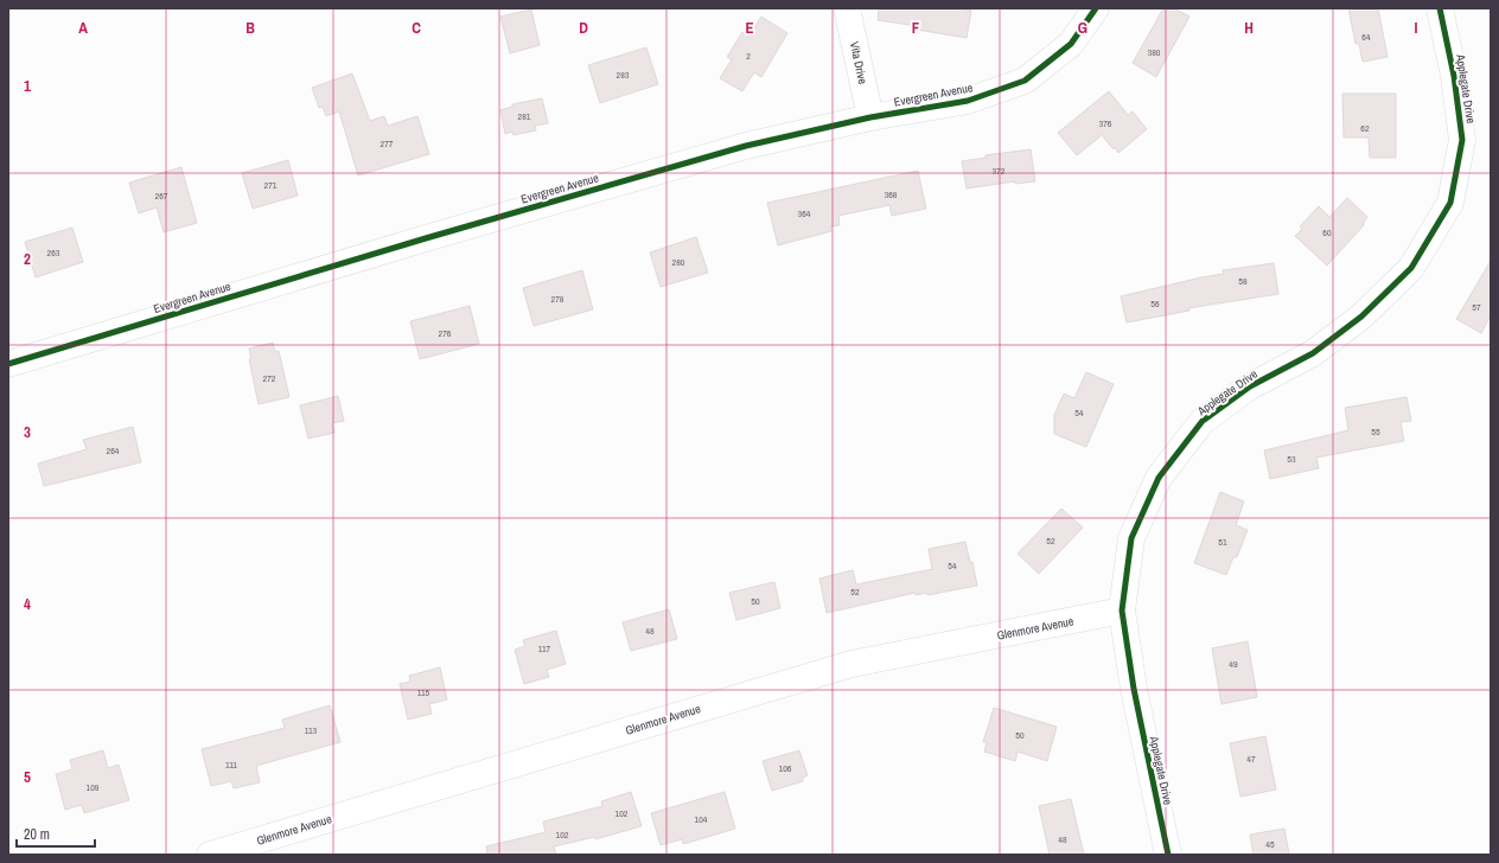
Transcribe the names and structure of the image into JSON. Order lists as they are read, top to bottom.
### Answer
{
  "streets": {
    "street": [
      "Vita Drive",
      "Applegate Drive",
      "Evergreen Avenue",
      "Glenmore Avenue"
    ]
  },
  "crossings": [
    ["Vita Drive", "Evergreen Avenue"],
    ["Applegate Drive", "Glenmore Avenue"]
  ],
  "house_numbers": [
    "64",
    "380",
    "2",
    "283",
    "281",
    "376",
    "62",
    "277",
    "372",
    "271",
    "368",
    "267",
    "364",
    "60",
    "263",
    "280",
    "58",
    "278",
    "56",
    "57",
    "276",
    "272",
    "54",
    "55",
    "264",
    "53",
    "52",
    "51",
    "54",
    "52",
    "50",
    "48",
    "117",
    "49",
    "115",
    "113",
    "50",
    "47",
    "111",
    "106",
    "109",
    "102",
    "104",
    "102",
    "48",
    "45"
  ],
  "scale_bar": "20 m",
  "grid": {
    "columns": [
      "A",
      "B",
      "C",
      "D",
      "E",
      "F",
      "G",
      "H",
      "I"
    ],
    "rows": [
      "1",
      "2",
      "3",
      "4",
      "5"
    ]
  }
}
